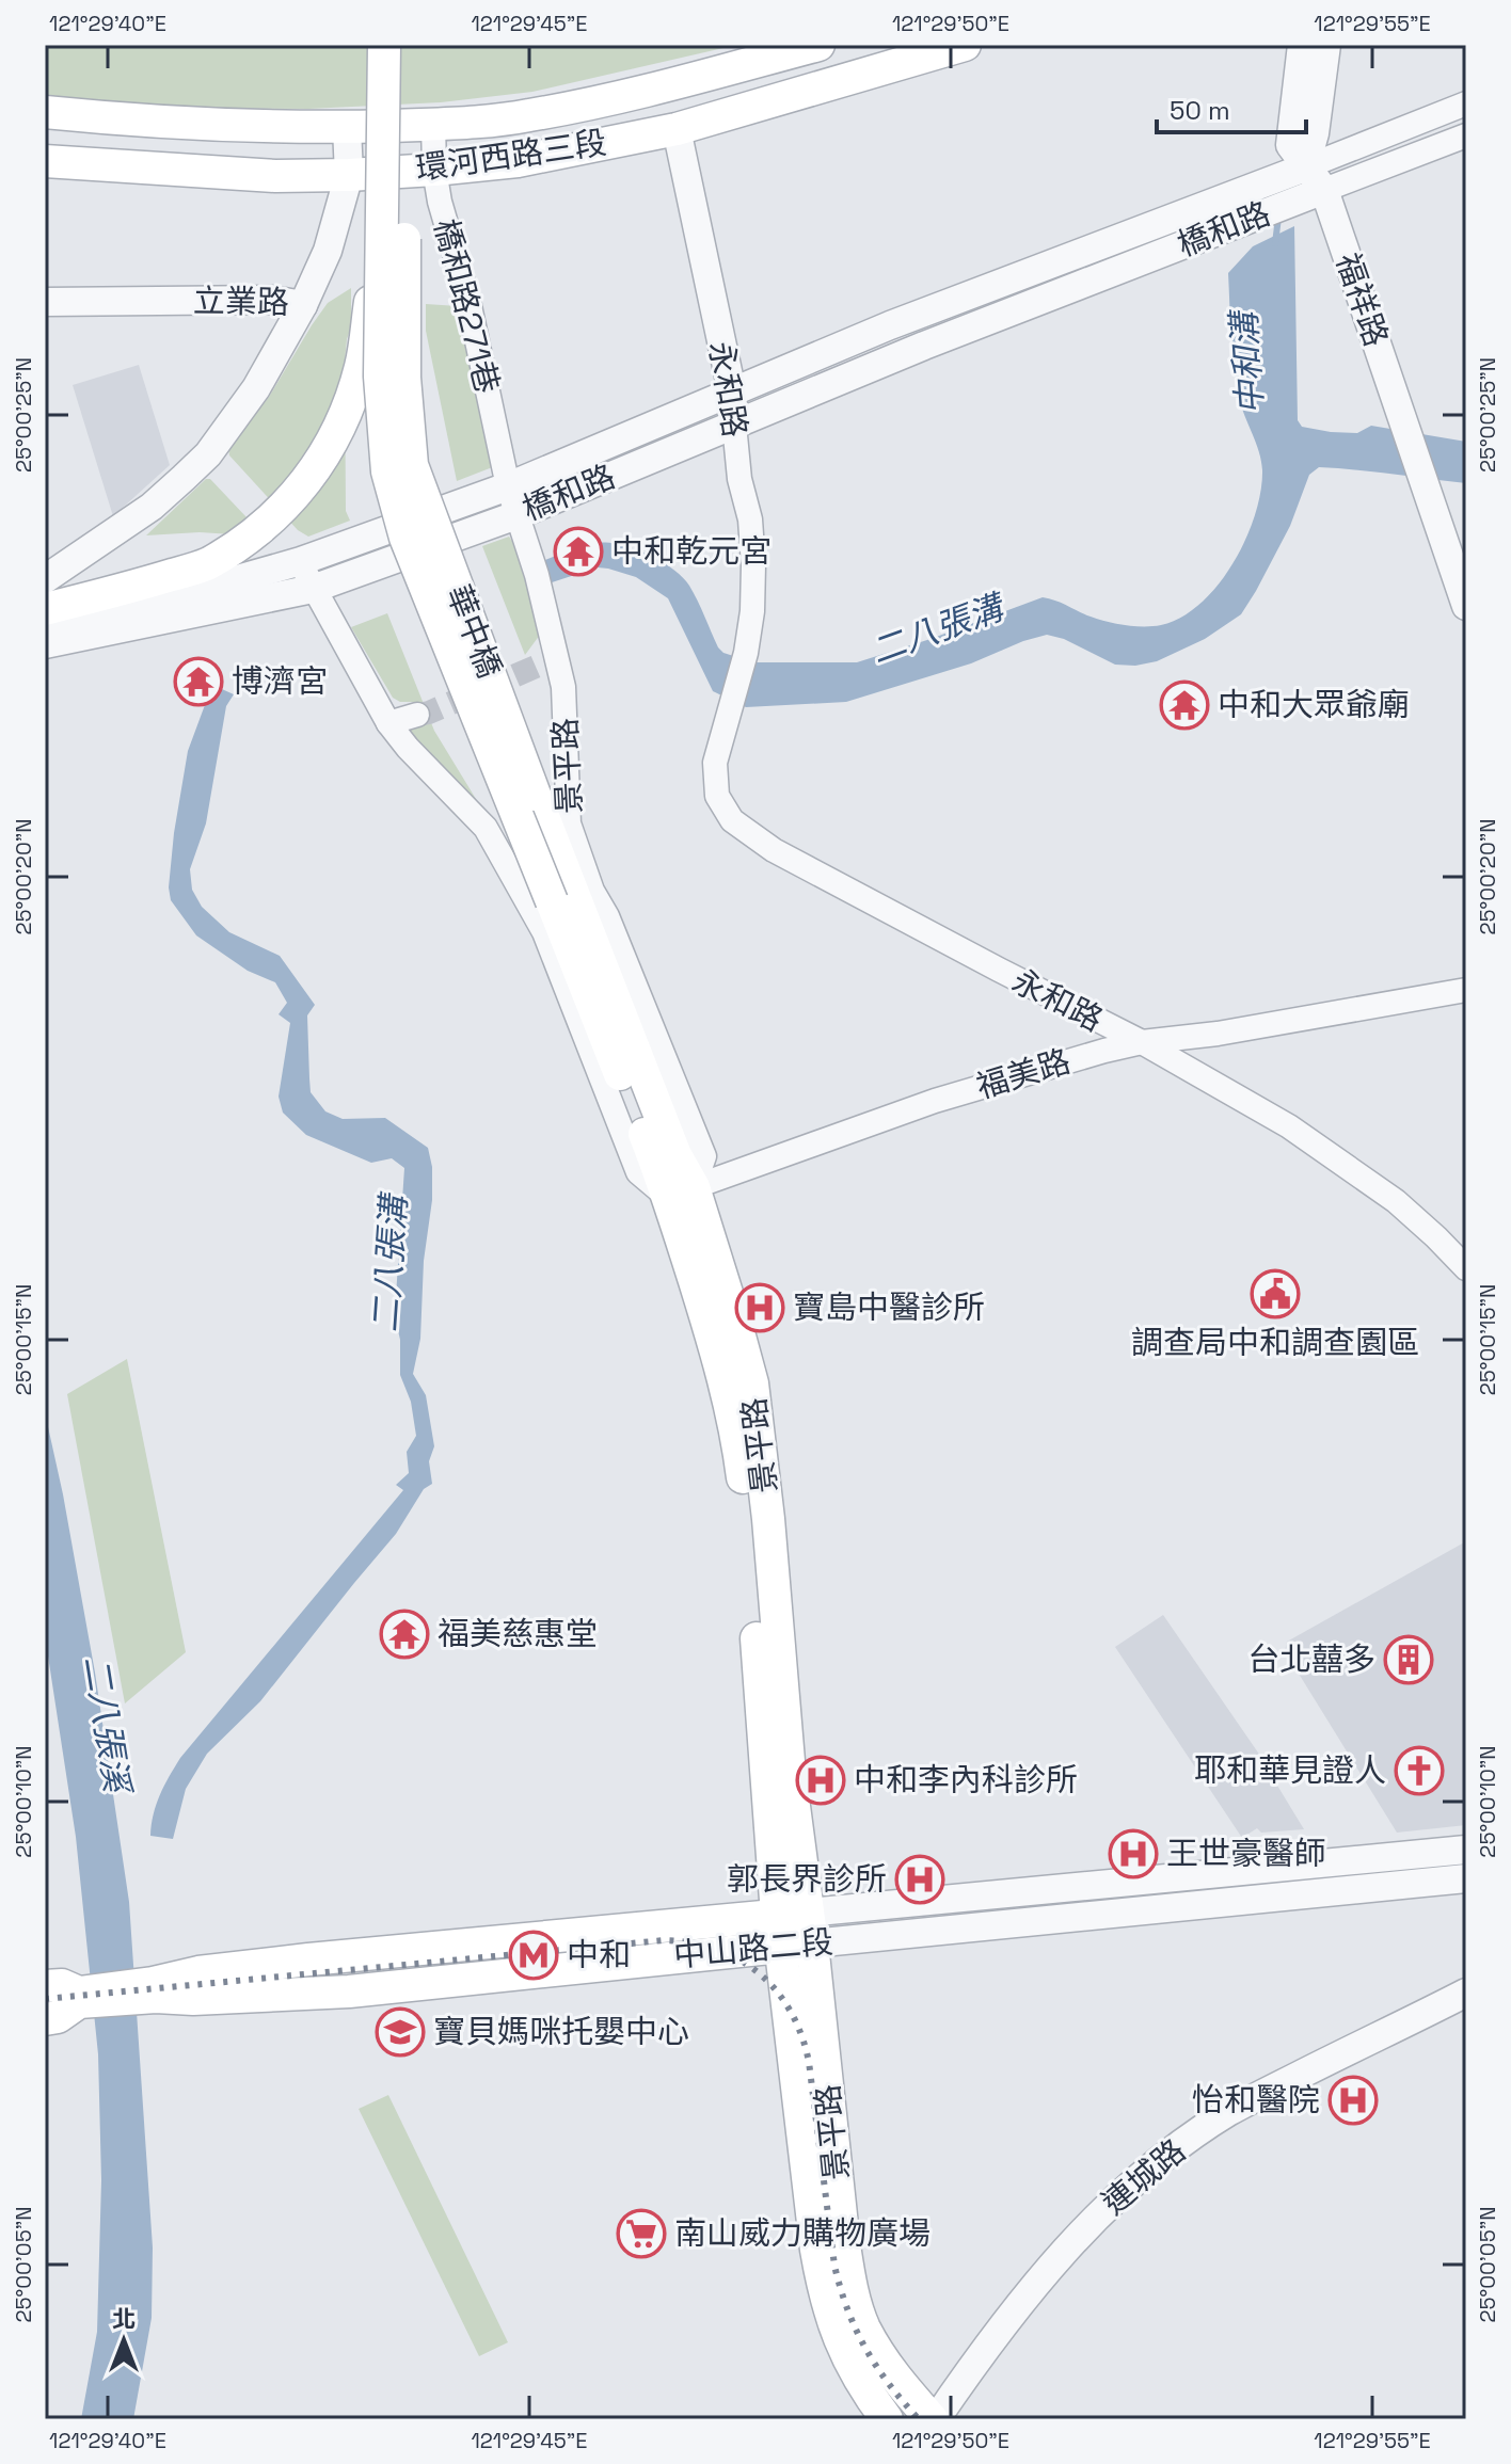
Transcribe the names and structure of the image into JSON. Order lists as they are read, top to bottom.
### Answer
{
  "streets": {
    "main road": [
      "環河西路三段",
      "華中橋",
      "景平路",
      "中山路二段"
    ],
    "street": [
      "橋和路",
      "福祥路",
      "立業路",
      "橋和路271巷",
      "永和路",
      "福美路",
      "連城路"
    ]
  },
  "crossings": [
    ["環河西路三段", "立業路"],
    ["環河西路三段", "橋和路271巷"],
    ["環河西路三段", "永和路"],
    ["橋和路", "福祥路"],
    ["橋和路", "橋和路271巷"],
    ["橋和路", "永和路"],
    ["橋和路", "景平路"],
    ["橋和路271巷", "景平路"],
    ["永和路", "福美路"],
    ["華中橋", "景平路"],
    ["華中橋", "福美路"],
    ["景平路", "福美路"],
    ["景平路", "中山路二段"],
    ["景平路", "連城路"]
  ],
  "water": ["中和溝", "二八張溝", "二八張溪"],
  "places": {
    "temple": [
      "中和乾元宮",
      "博濟宮",
      "中和大眾爺廟",
      "福美慈惠堂"
    ],
    "public building": ["調查局中和調查園區"],
    "hospital": [
      "寶島中醫診所",
      "中和李內科診所",
      "王世豪醫師",
      "郭長界診所",
      "怡和醫院"
    ],
    "building": ["台北囍多"],
    "church": ["耶和華見證人"],
    "metro station": ["中和"],
    "school or university": ["寶貝媽咪托嬰中心"],
    "supermarket": ["南山威力購物廣場"]
  },
  "scale_bar": "50 m",
  "north": "top",
  "coordinates": [
    "121°29'40\"E",
    "121°29'45\"E",
    "121°29'50\"E",
    "121°29'55\"E",
    "25°00'25\"N",
    "25°00'20\"N",
    "25°00'15\"N",
    "25°00'10\"N",
    "25°00'05\"N"
  ]
}
